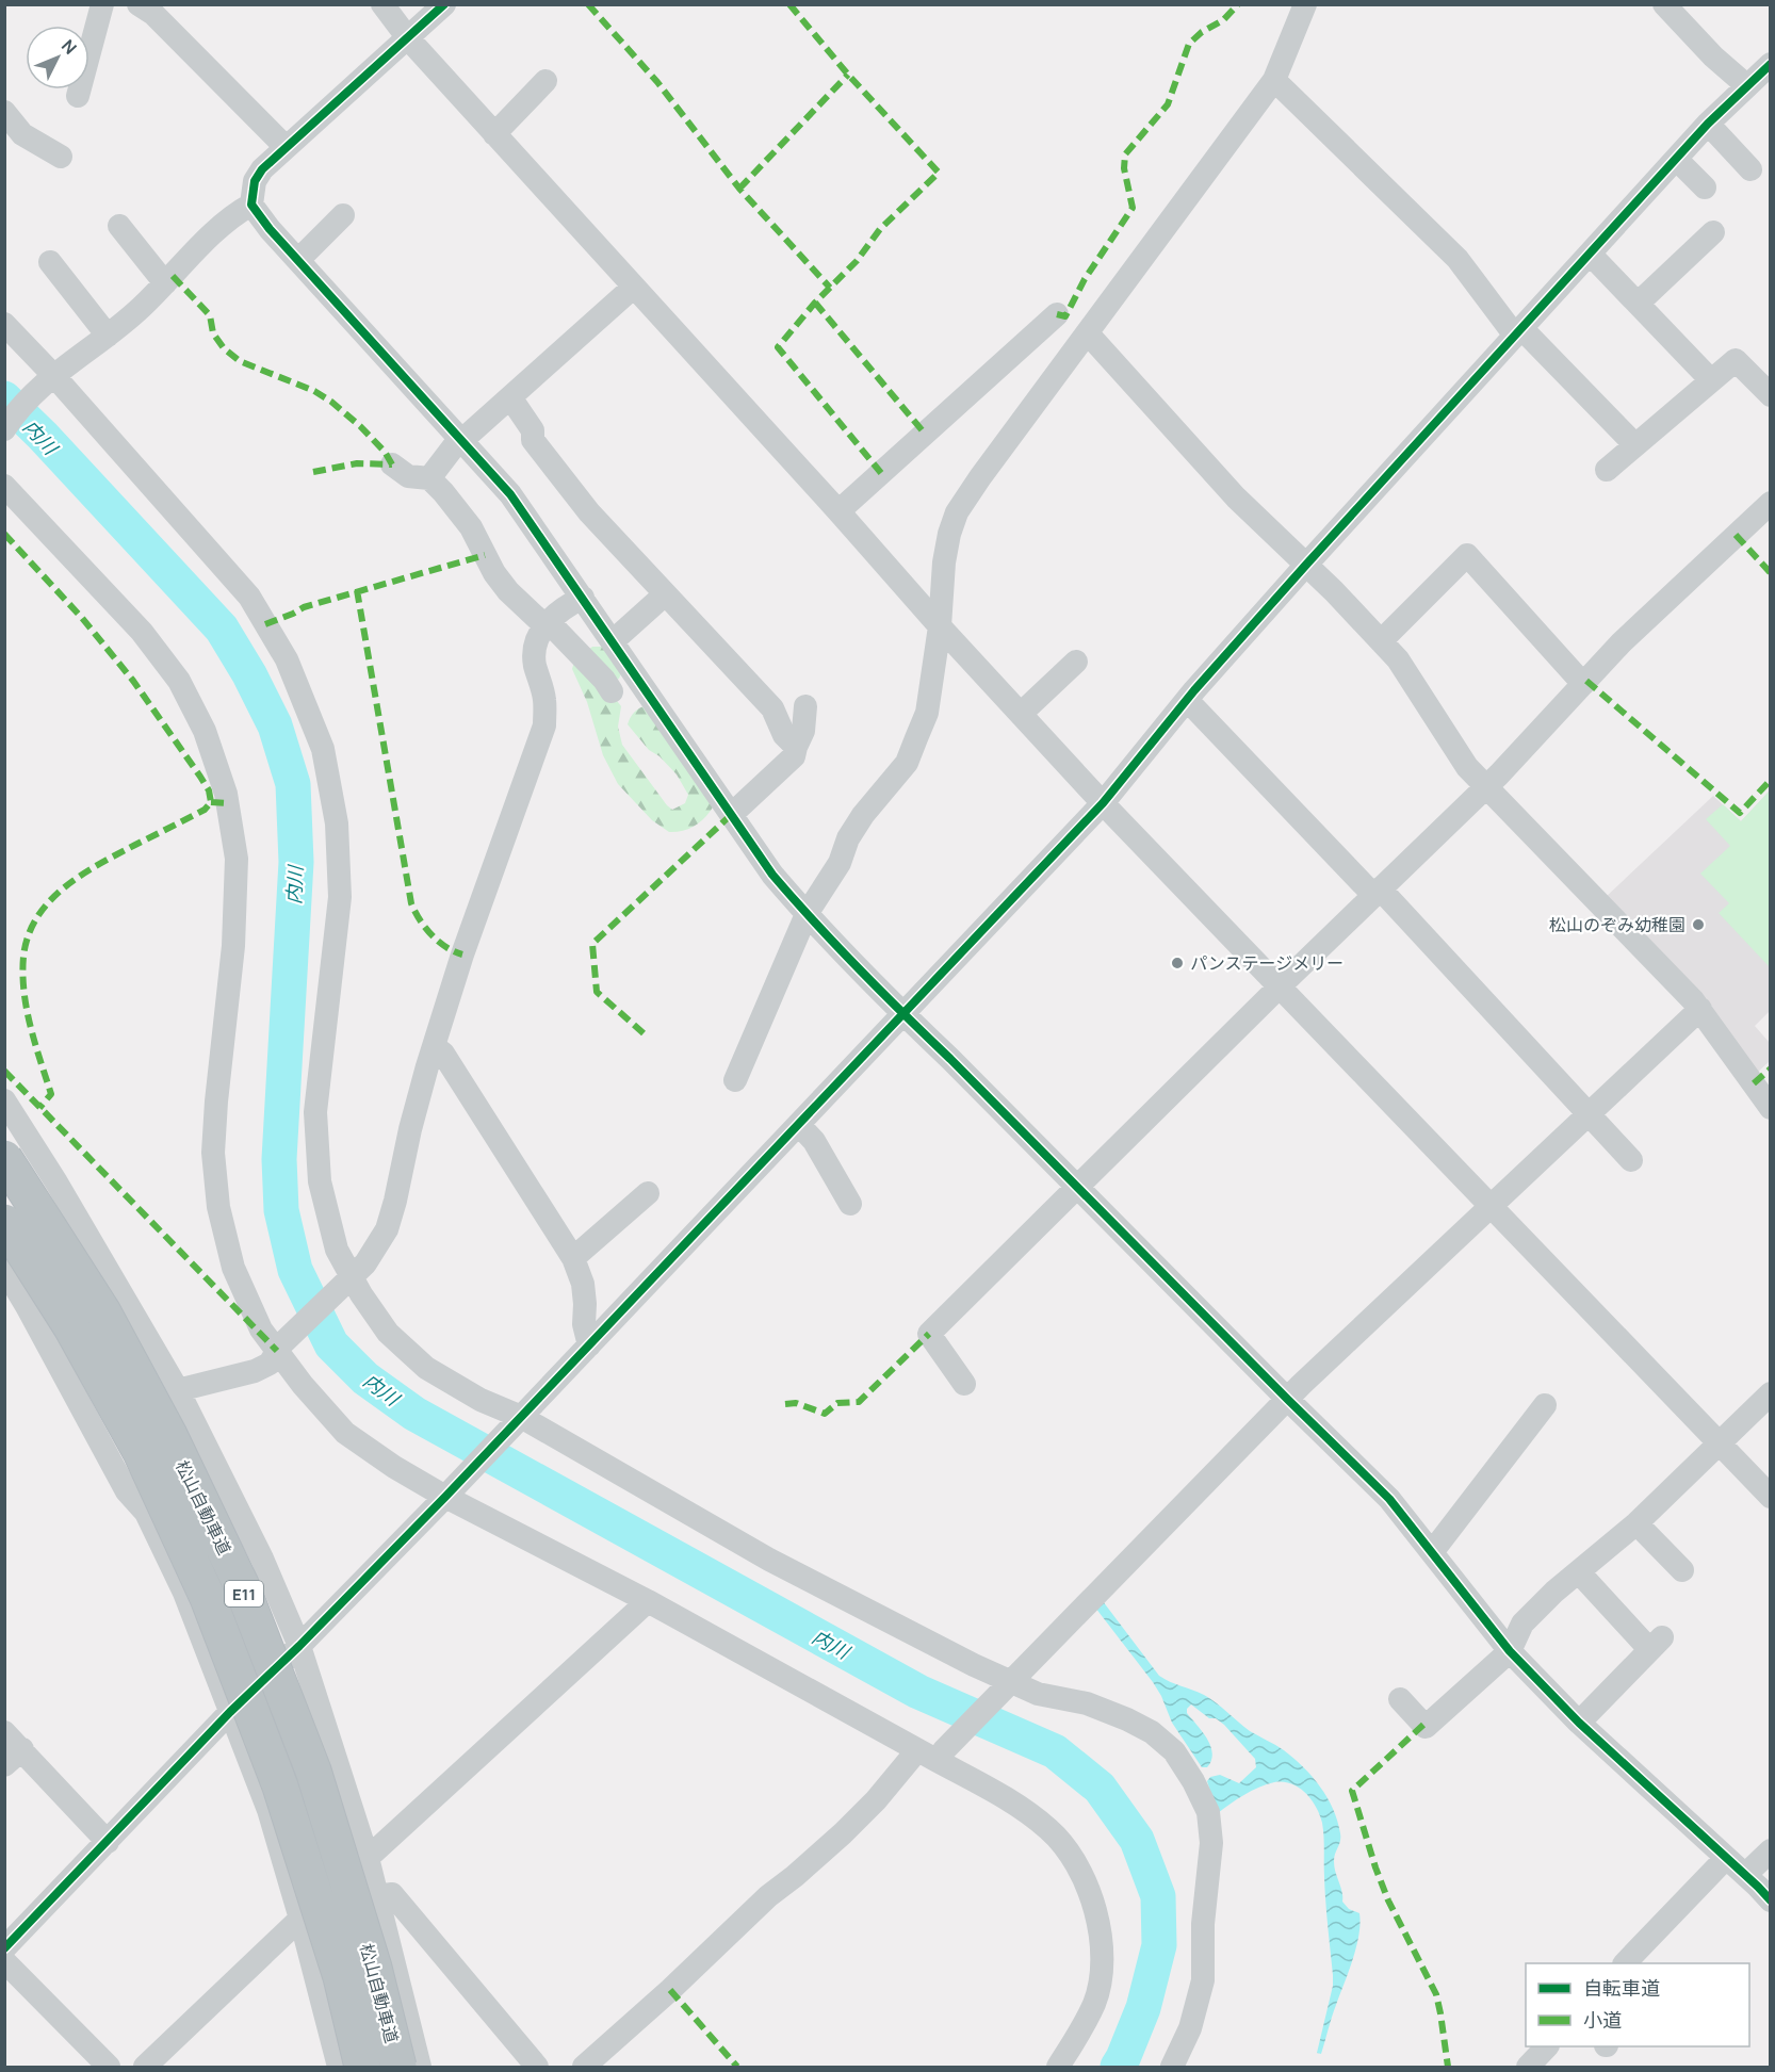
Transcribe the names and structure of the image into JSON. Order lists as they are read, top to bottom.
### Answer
{
  "streets": {
    "highway": ["松山自動車道", "E11"]
  },
  "water": ["内川"],
  "places": ["松山のぞみ幼稚園", "パンステージメリー"],
  "legend": ["自転車道", "小道"],
  "north": "top right"
}
